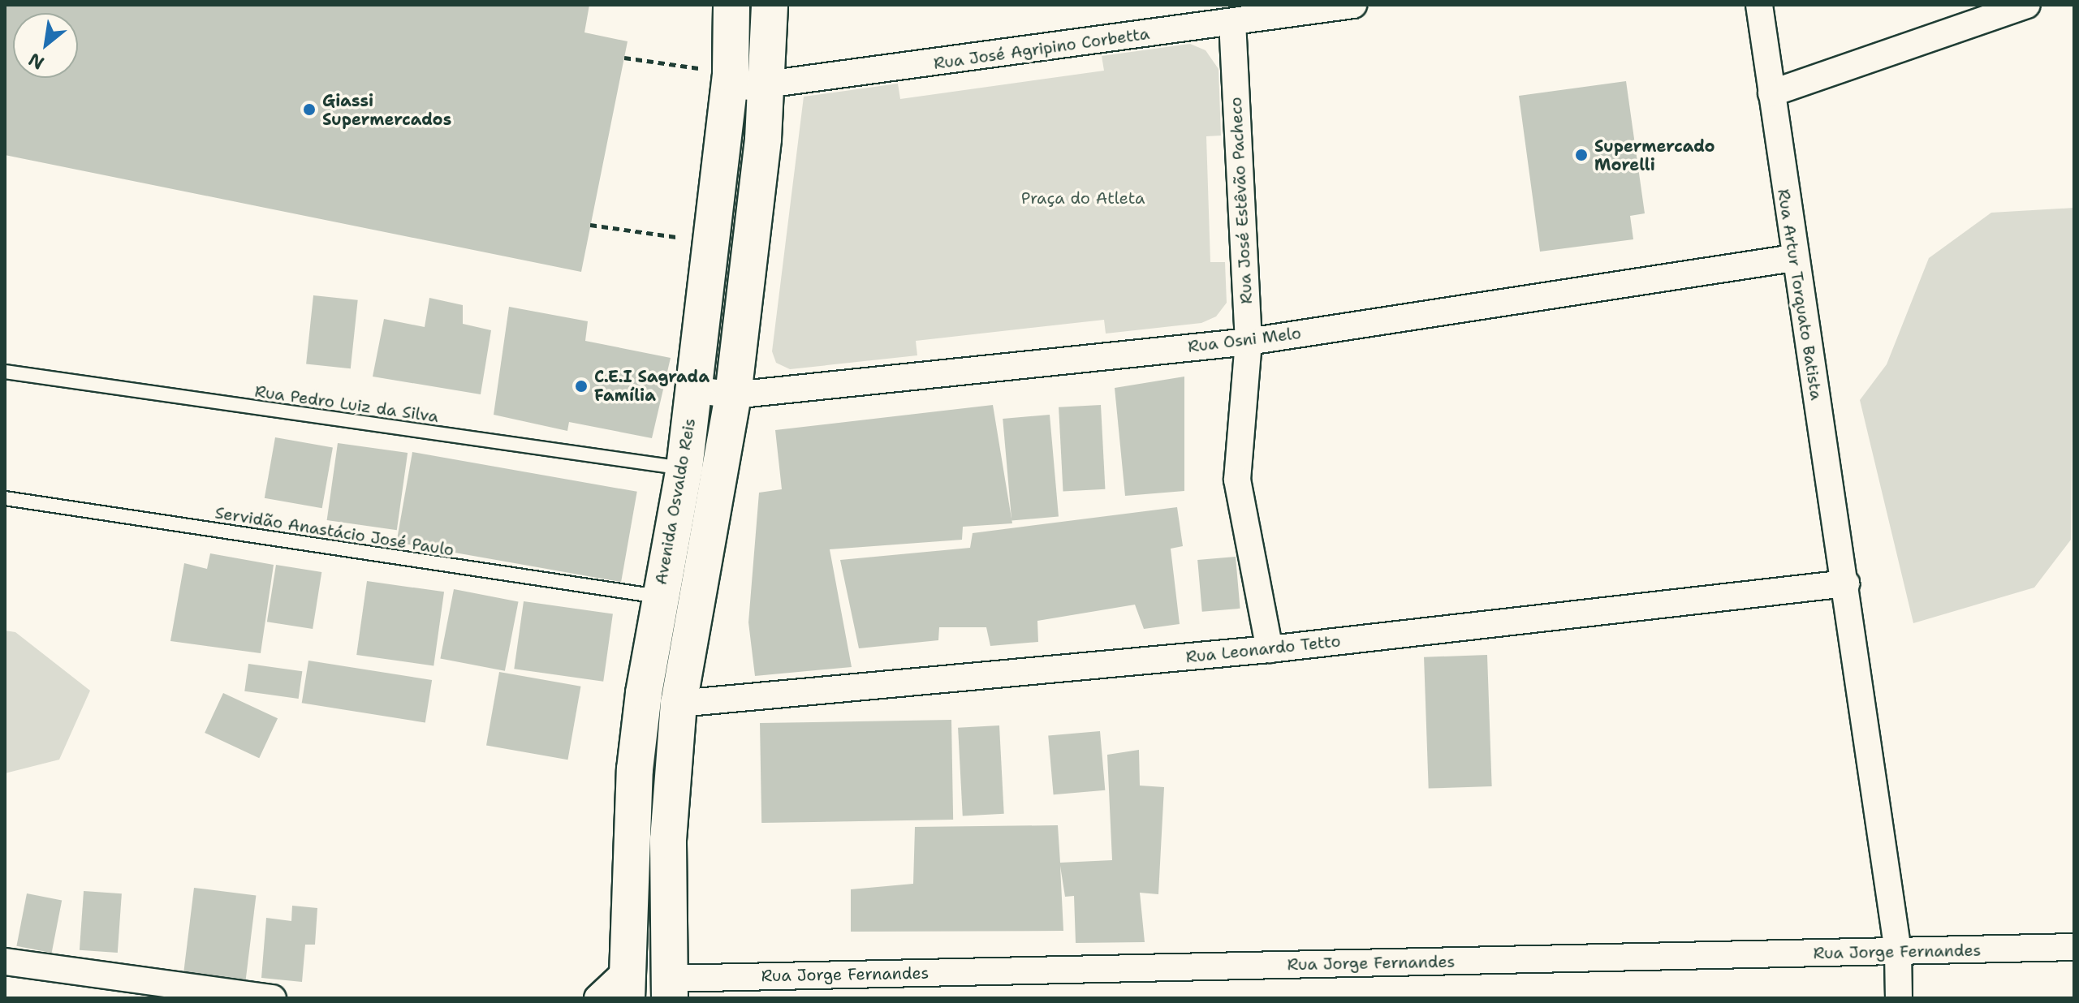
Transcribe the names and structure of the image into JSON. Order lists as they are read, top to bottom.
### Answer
{
  "streets": {
    "main road": ["Avenida Osvaldo Reis"],
    "street": [
      "Rua José Agripino Corbetta",
      "Rua José Estêvão Pacheco",
      "Rua Artur Torquato Batista",
      "Rua Osni Melo",
      "Rua Leonardo Tetto",
      "Rua Jorge Fernandes"
    ],
    "lane": ["Rua Pedro Luiz da Silva", "Servidão Anastácio José Paulo"]
  },
  "crossings": [
    ["Rua José Agripino Corbetta", "Rua José Estêvão Pacheco"],
    ["Rua José Agripino Corbetta", "Avenida Osvaldo Reis"],
    ["Rua José Estêvão Pacheco", "Rua Osni Melo"],
    ["Rua José Estêvão Pacheco", "Rua Leonardo Tetto"],
    ["Rua Artur Torquato Batista", "Rua Osni Melo"],
    ["Rua Artur Torquato Batista", "Rua Leonardo Tetto"],
    ["Rua Artur Torquato Batista", "Rua Jorge Fernandes"],
    ["Rua Osni Melo", "Avenida Osvaldo Reis"],
    ["Rua Pedro Luiz da Silva", "Avenida Osvaldo Reis"],
    ["Avenida Osvaldo Reis", "Servidão Anastácio José Paulo"]
  ],
  "parks": ["Praça do Atleta"],
  "places": ["Giassi Supermercados", "Supermercado Morelli", "C.E.I Sagrada Família"],
  "north": "bottom left"
}
